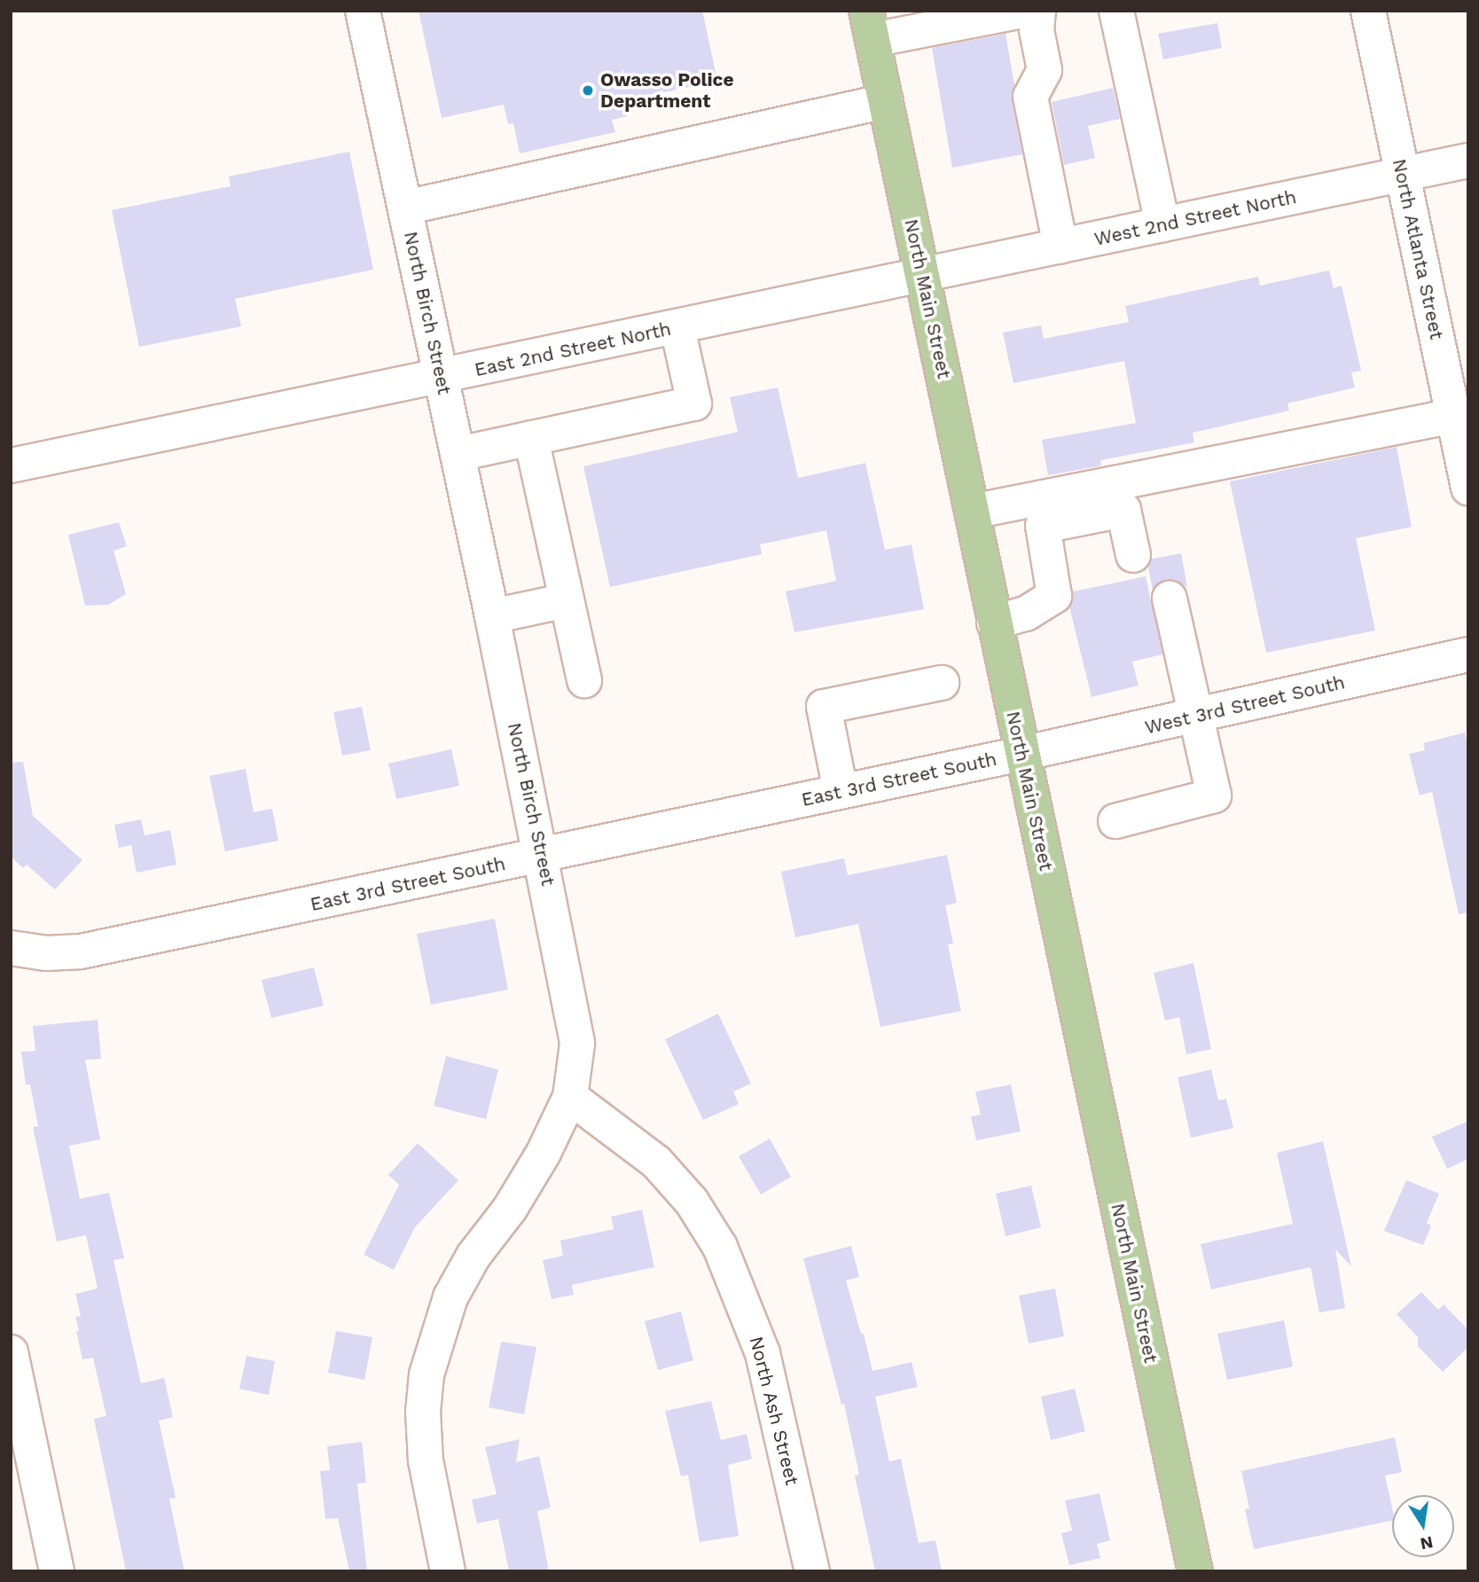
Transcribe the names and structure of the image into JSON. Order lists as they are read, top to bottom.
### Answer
{
  "streets": {
    "main road": ["North Main Street"],
    "street": [
      "West 2nd Street North",
      "North Atlanta Street",
      "North Birch Street",
      "East 2nd Street North",
      "West 3rd Street South",
      "East 3rd Street South",
      "North Ash Street"
    ]
  },
  "crossings": [
    ["West 2nd Street North", "North Atlanta Street"],
    ["West 2nd Street North", "North Main Street"],
    ["West 2nd Street North", "East 2nd Street North"],
    ["North Main Street", "East 2nd Street North"],
    ["North Main Street", "West 3rd Street South"],
    ["North Main Street", "East 3rd Street South"],
    ["North Birch Street", "East 2nd Street North"],
    ["North Birch Street", "East 3rd Street South"],
    ["North Birch Street", "North Ash Street"],
    ["West 3rd Street South", "East 3rd Street South"]
  ],
  "places": ["Owasso Police Department"],
  "north": "bottom"
}
